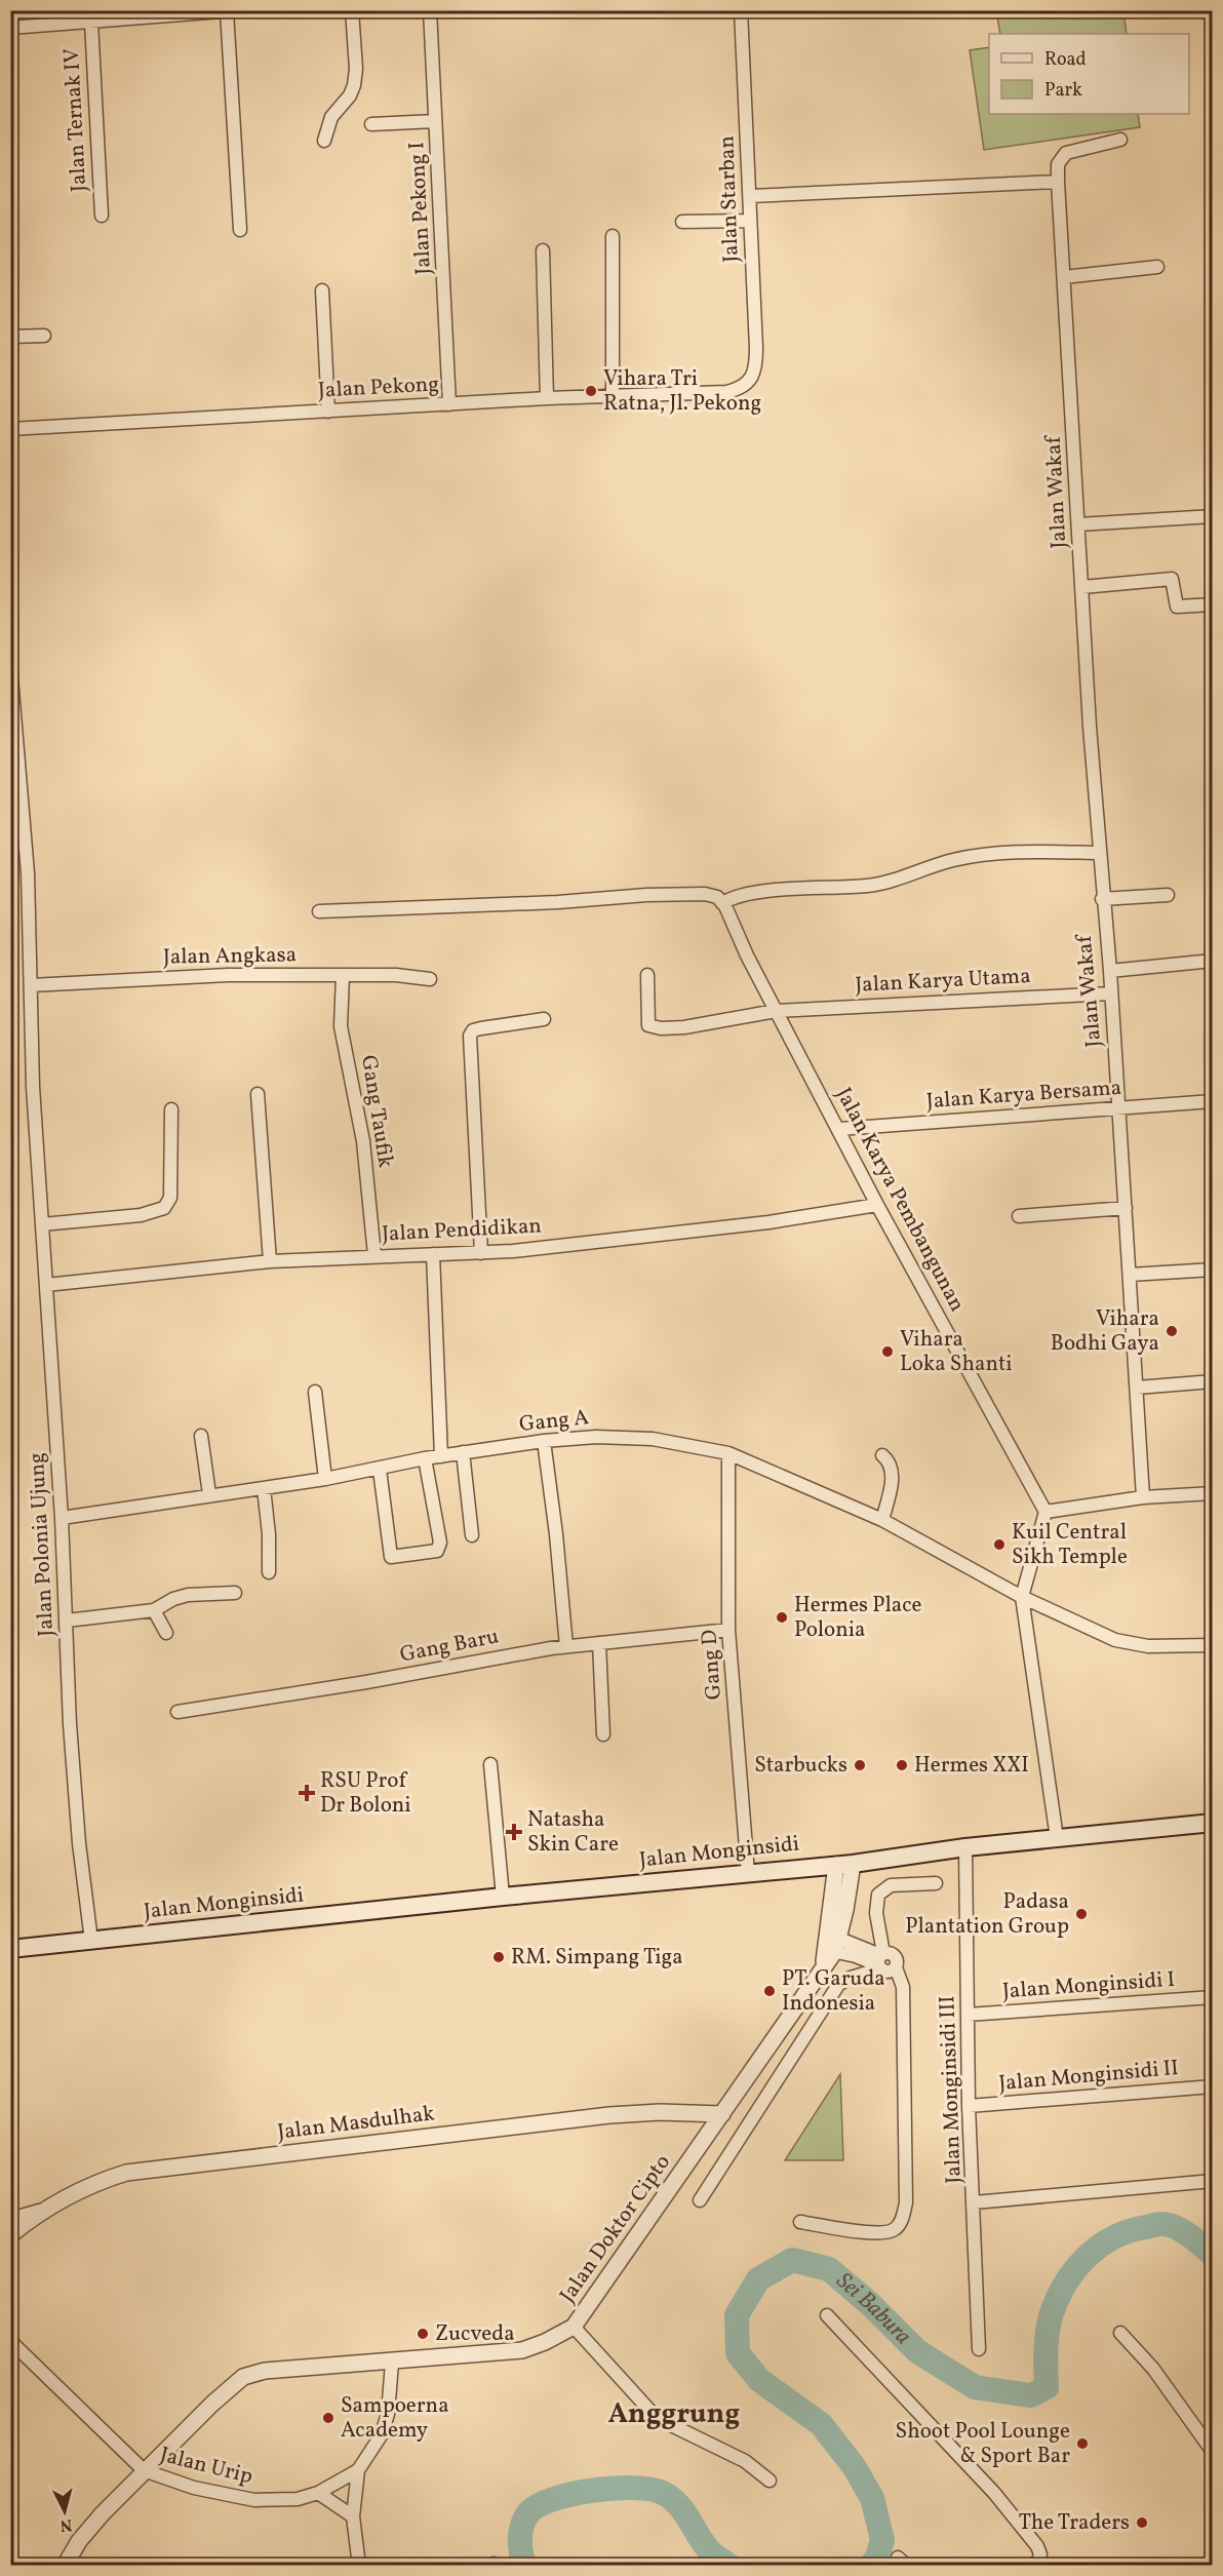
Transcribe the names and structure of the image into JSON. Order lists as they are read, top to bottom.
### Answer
{
  "streets": {
    "main road": ["Jalan Monginsidi"],
    "street": [
      "Jalan Ternak IV",
      "Jalan Starban",
      "Jalan Pekong I",
      "Jalan Pekong",
      "Jalan Wakaf",
      "Jalan Angkasa",
      "Jalan Karya Utama",
      "Jalan Karya Bersama",
      "Gang Taufik",
      "Jalan Karya Pembangunan",
      "Jalan Pendidikan",
      "Gang A",
      "Jalan Polonia Ujung",
      "Gang Baru",
      "Gang D",
      "Jalan Monginsidi I",
      "Jalan Monginsidi II",
      "Jalan Monginsidi III",
      "Jalan Masdulhak",
      "Jalan Doktor Cipto",
      "Jalan Urip"
    ]
  },
  "crossings": [
    ["Jalan Starban", "Jalan Pekong"],
    ["Jalan Pekong I", "Jalan Pekong"],
    ["Jalan Wakaf", "Jalan Karya Utama"],
    ["Jalan Wakaf", "Jalan Karya Bersama"],
    ["Jalan Angkasa", "Gang Taufik"],
    ["Jalan Angkasa", "Jalan Polonia Ujung"],
    ["Jalan Karya Utama", "Jalan Karya Pembangunan"],
    ["Jalan Karya Bersama", "Jalan Karya Pembangunan"],
    ["Gang Taufik", "Jalan Pendidikan"],
    ["Jalan Karya Pembangunan", "Jalan Pendidikan"],
    ["Jalan Pendidikan", "Jalan Polonia Ujung"],
    ["Gang A", "Jalan Polonia Ujung"],
    ["Gang A", "Gang D"],
    ["Jalan Polonia Ujung", "Jalan Monginsidi"],
    ["Gang Baru", "Gang D"],
    ["Gang D", "Jalan Monginsidi"],
    ["Jalan Monginsidi", "Jalan Monginsidi III"],
    ["Jalan Monginsidi I", "Jalan Monginsidi III"],
    ["Jalan Monginsidi II", "Jalan Monginsidi III"],
    ["Jalan Masdulhak", "Jalan Doktor Cipto"],
    ["Jalan Doktor Cipto", "Jalan Urip"]
  ],
  "districts": ["Anggrung"],
  "water": ["Sei Babura"],
  "places": {
    "other": [
      "Vihara Tri Ratna, Jl. Pekong",
      "Vihara Bodhi Gaya",
      "Vihara Loka Shanti",
      "Kuil Central Sikh Temple",
      "Hermes Place Polonia",
      "Starbucks",
      "Hermes XXI",
      "Padasa Plantation Group",
      "RM. Simpang Tiga",
      "PT. Garuda Indonesia",
      "Zucveda",
      "Sampoerna Academy",
      "Shoot Pool Lounge & Sport Bar",
      "The Traders"
    ],
    "health": ["RSU Prof Dr Boloni", "Natasha Skin Care"]
  },
  "legend": ["Road", "Park"],
  "north": "bottom"
}
